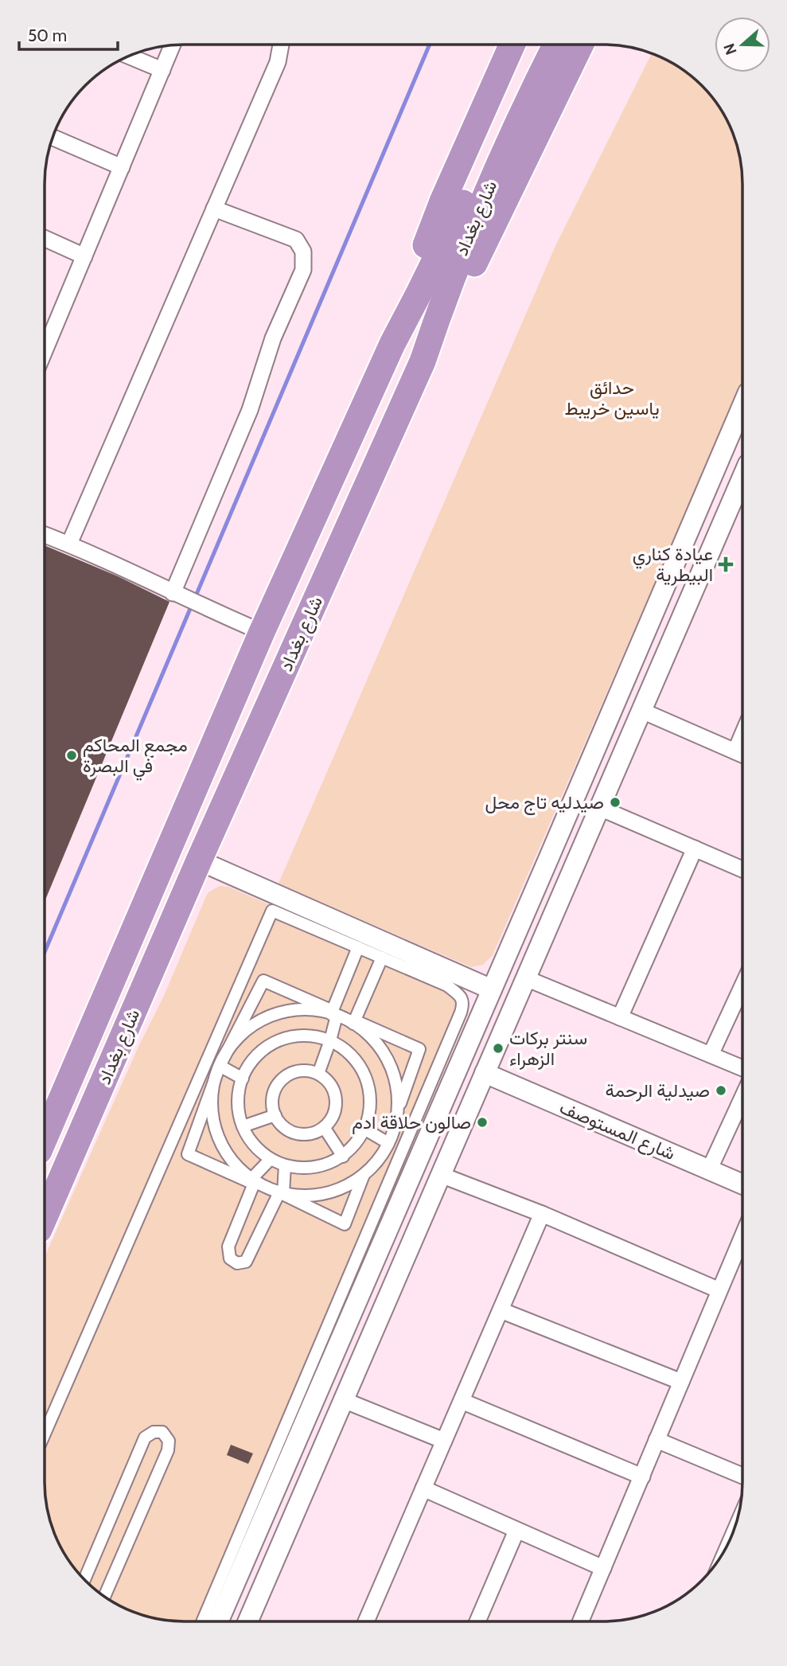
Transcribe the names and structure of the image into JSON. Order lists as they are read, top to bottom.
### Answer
{
  "streets": {
    "highway": ["شارع بغداد"],
    "street": ["شارع المستوصف"]
  },
  "parks": ["حدائق ياسين خريبط"],
  "places": {
    "health": ["عيادة كناري البيطرية"],
    "other": [
      "مجمع المحاكم في البصرة",
      "صيدليه تاج محل",
      "سنتر بركات الزهراء",
      "صيدلية الرحمة",
      "صالون حلاقة ادم"
    ]
  },
  "scale_bar": "50 m",
  "north": "left"
}
